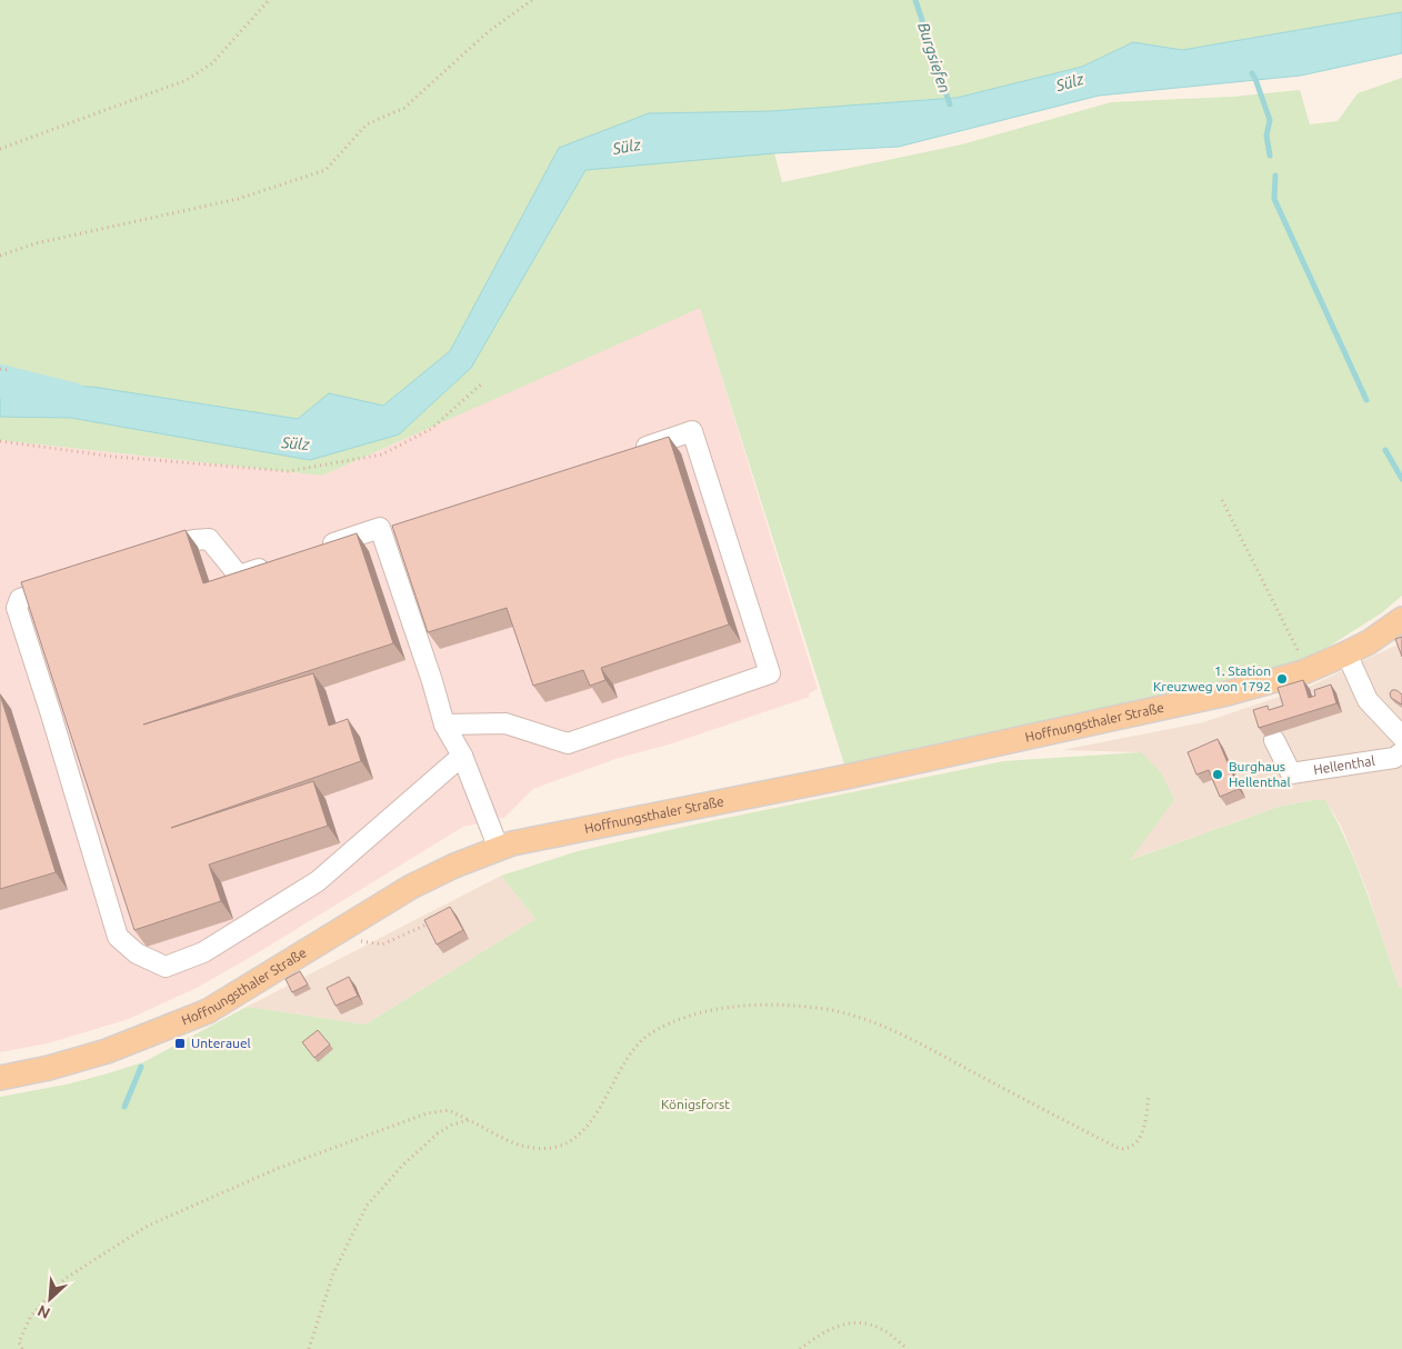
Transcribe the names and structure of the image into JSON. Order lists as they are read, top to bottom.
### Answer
{
  "streets": {
    "main road": ["Hoffnungsthaler Straße"],
    "lane": ["Hellenthal"]
  },
  "water": ["Burgsiefen", "Sülz"],
  "parks": ["Königsforst"],
  "places": {
    "other": ["1. Station Kreuzweg von 1792", "Burghaus Hellenthal"],
    "transit": ["Unterauel"]
  },
  "north": "bottom left"
}
